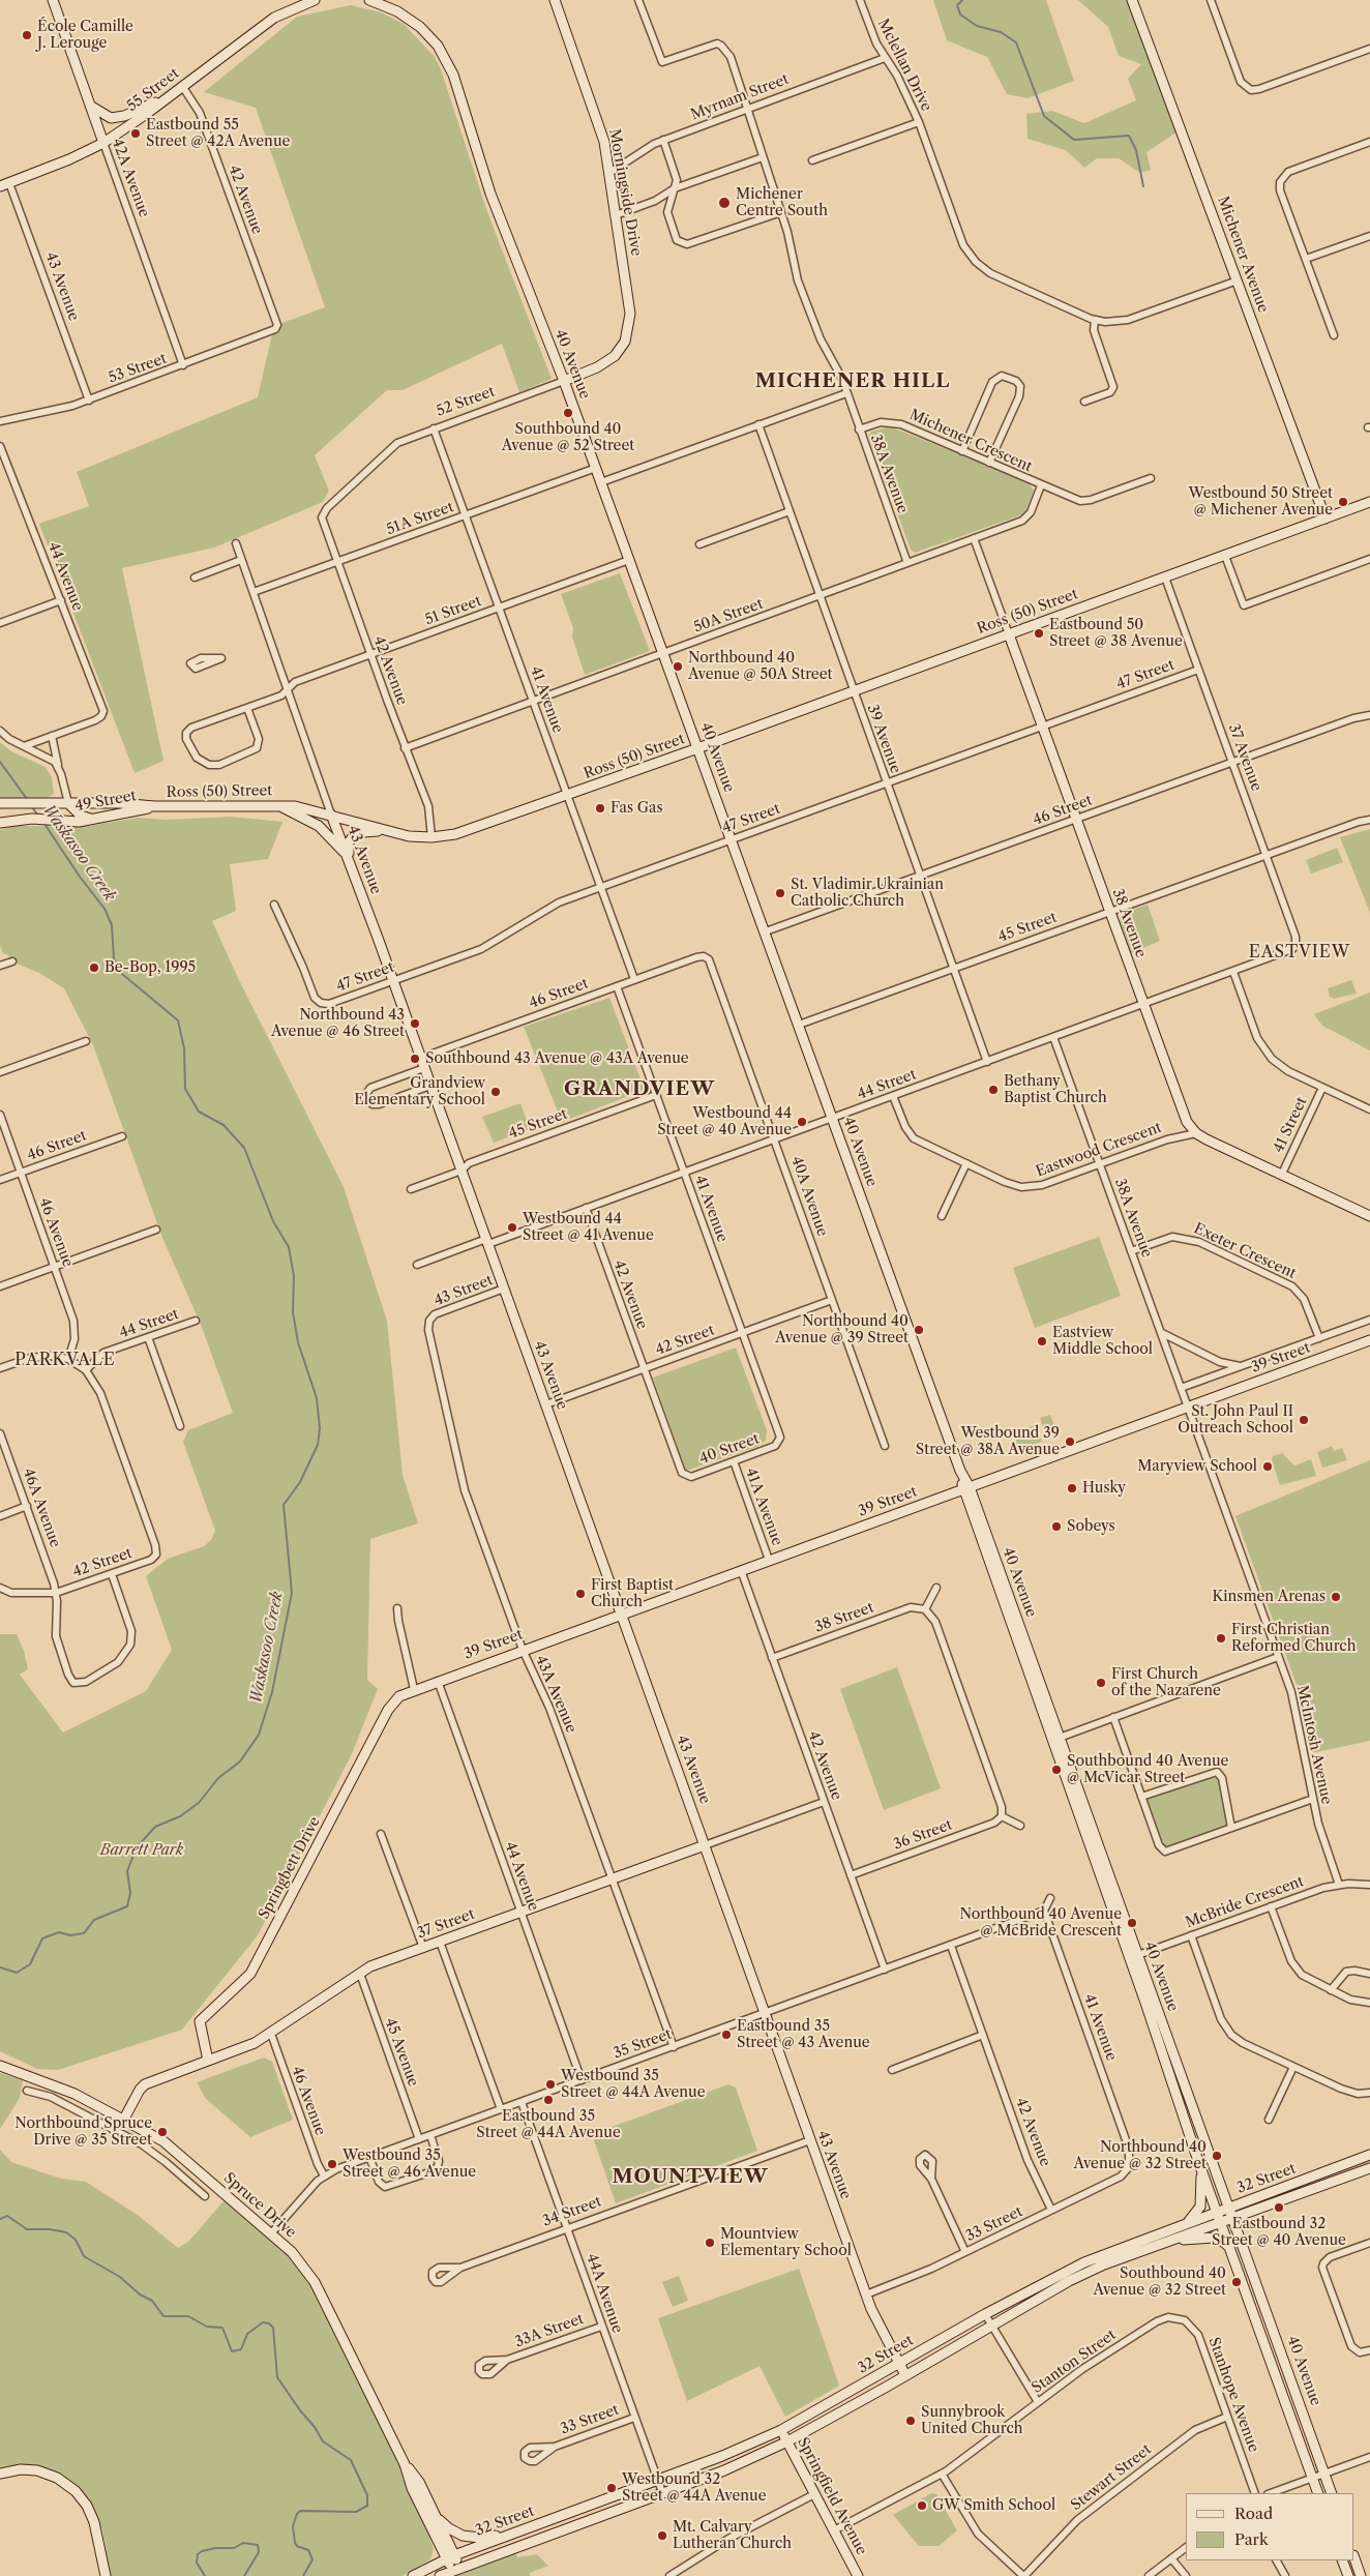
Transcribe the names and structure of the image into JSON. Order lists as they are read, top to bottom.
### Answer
{
  "streets": {
    "street": [
      "Mclellan Drive",
      "55 Street",
      "Myrnam Street",
      "42A Avenue",
      "Morningside Drive",
      "42 Avenue",
      "Michener Avenue",
      "43 Avenue",
      "40 Avenue",
      "53 Street",
      "52 Street",
      "Michener Crescent",
      "38A Avenue",
      "51A Street",
      "44 Avenue",
      "51 Street",
      "Ross (50) Street",
      "50A Street",
      "47 Street",
      "41 Avenue",
      "39 Avenue",
      "37 Avenue",
      "49 Street",
      "46 Street",
      "38 Avenue",
      "45 Street",
      "44 Street",
      "41 Street",
      "Eastwood Crescent",
      "40A Avenue",
      "46 Avenue",
      "Exeter Crescent",
      "43 Street",
      "42 Street",
      "39 Street",
      "40 Street",
      "41A Avenue",
      "46A Avenue",
      "38 Street",
      "43A Avenue",
      "McIntosh Avenue",
      "36 Street",
      "Springbett Drive",
      "McBride Crescent",
      "37 Street",
      "35 Street",
      "45 Avenue",
      "32 Street",
      "Spruce Drive",
      "34 Street",
      "33 Street",
      "44A Avenue",
      "33A Street",
      "Stanton Street",
      "Stanhope Avenue",
      "Stewart Street",
      "Springfield Avenue"
    ]
  },
  "crossings": [
    ["Mclellan Drive", "Myrnam Street"],
    ["55 Street", "42A Avenue"],
    ["55 Street", "42 Avenue"],
    ["55 Street", "43 Avenue"],
    ["Myrnam Street", "Morningside Drive"],
    ["Myrnam Street", "38A Avenue"],
    ["42A Avenue", "53 Street"],
    ["Morningside Drive", "52 Street"],
    ["42 Avenue", "53 Street"],
    ["42 Avenue", "52 Street"],
    ["42 Avenue", "51A Street"],
    ["42 Avenue", "51 Street"],
    ["42 Avenue", "Ross (50) Street"],
    ["42 Avenue", "50A Street"],
    ["42 Avenue", "44 Street"],
    ["42 Avenue", "42 Street"],
    ["42 Avenue", "39 Street"],
    ["42 Avenue", "40 Street"],
    ["42 Avenue", "38 Street"],
    ["42 Avenue", "36 Street"],
    ["42 Avenue", "37 Street"],
    ["42 Avenue", "35 Street"],
    ["42 Avenue", "33 Street"],
    ["Michener Avenue", "Ross (50) Street"],
    ["43 Avenue", "53 Street"],
    ["43 Avenue", "51A Street"],
    ["43 Avenue", "51 Street"],
    ["43 Avenue", "Ross (50) Street"],
    ["43 Avenue", "47 Street"],
    ["43 Avenue", "46 Street"],
    ["43 Avenue", "45 Street"],
    ["43 Avenue", "44 Street"],
    ["43 Avenue", "43 Street"],
    ["43 Avenue", "42 Street"],
    ["43 Avenue", "39 Street"],
    ["43 Avenue", "37 Street"],
    ["43 Avenue", "35 Street"],
    ["43 Avenue", "32 Street"],
    ["43 Avenue", "34 Street"],
    ["43 Avenue", "33 Street"],
    ["40 Avenue", "52 Street"],
    ["40 Avenue", "51A Street"],
    ["40 Avenue", "51 Street"],
    ["40 Avenue", "Ross (50) Street"],
    ["40 Avenue", "50A Street"],
    ["40 Avenue", "47 Street"],
    ["40 Avenue", "46 Street"],
    ["40 Avenue", "45 Street"],
    ["40 Avenue", "44 Street"],
    ["40 Avenue", "39 Street"],
    ["40 Avenue", "McBride Crescent"],
    ["40 Avenue", "32 Street"],
    ["52 Street", "41 Avenue"],
    ["Michener Crescent", "38A Avenue"],
    ["Michener Crescent", "50A Street"],
    ["38A Avenue", "50A Street"],
    ["38A Avenue", "44 Street"],
    ["38A Avenue", "Eastwood Crescent"],
    ["38A Avenue", "Exeter Crescent"],
    ["38A Avenue", "39 Street"],
    ["38A Avenue", "McIntosh Avenue"],
    ["51A Street", "41 Avenue"],
    ["44 Avenue", "39 Street"],
    ["44 Avenue", "37 Street"],
    ["44 Avenue", "35 Street"],
    ["51 Street", "41 Avenue"],
    ["Ross (50) Street", "41 Avenue"],
    ["Ross (50) Street", "39 Avenue"],
    ["Ross (50) Street", "37 Avenue"],
    ["Ross (50) Street", "49 Street"],
    ["Ross (50) Street", "38 Avenue"],
    ["50A Street", "41 Avenue"],
    ["50A Street", "39 Avenue"],
    ["50A Street", "38 Avenue"],
    ["47 Street", "41 Avenue"],
    ["47 Street", "39 Avenue"],
    ["47 Street", "37 Avenue"],
    ["47 Street", "38 Avenue"],
    ["41 Avenue", "46 Street"],
    ["41 Avenue", "45 Street"],
    ["41 Avenue", "44 Street"],
    ["41 Avenue", "42 Street"],
    ["41 Avenue", "40 Street"],
    ["41 Avenue", "35 Street"],
    ["41 Avenue", "33 Street"],
    ["39 Avenue", "46 Street"],
    ["39 Avenue", "45 Street"],
    ["39 Avenue", "44 Street"],
    ["37 Avenue", "46 Street"],
    ["37 Avenue", "45 Street"],
    ["37 Avenue", "44 Street"],
    ["46 Street", "38 Avenue"],
    ["46 Street", "40A Avenue"],
    ["46 Street", "46 Avenue"],
    ["38 Avenue", "45 Street"],
    ["38 Avenue", "44 Street"],
    ["38 Avenue", "Eastwood Crescent"],
    ["44 Street", "Eastwood Crescent"],
    ["44 Street", "40A Avenue"],
    ["44 Street", "42 Street"],
    ["40A Avenue", "42 Street"],
    ["46 Avenue", "37 Street"],
    ["46 Avenue", "35 Street"],
    ["Exeter Crescent", "39 Street"],
    ["43 Street", "43A Avenue"],
    ["42 Street", "46A Avenue"],
    ["39 Street", "41A Avenue"],
    ["39 Street", "43A Avenue"],
    ["39 Street", "McIntosh Avenue"],
    ["39 Street", "Springbett Drive"],
    ["40 Street", "41A Avenue"],
    ["43A Avenue", "37 Street"],
    ["43A Avenue", "35 Street"],
    ["McIntosh Avenue", "McBride Crescent"],
    ["Springbett Drive", "37 Street"],
    ["37 Street", "45 Avenue"],
    ["37 Street", "Spruce Drive"],
    ["35 Street", "45 Avenue"],
    ["35 Street", "Spruce Drive"],
    ["35 Street", "44A Avenue"],
    ["32 Street", "Spruce Drive"],
    ["32 Street", "44A Avenue"],
    ["32 Street", "Springfield Avenue"],
    ["34 Street", "44A Avenue"],
    ["33 Street", "44A Avenue"],
    ["44A Avenue", "33A Street"],
    ["Stanton Street", "Stanhope Avenue"],
    ["Stanton Street", "Springfield Avenue"],
    ["Stanhope Avenue", "Stewart Street"]
  ],
  "districts": [
    "MICHENER HILL",
    "EASTVIEW",
    "GRANDVIEW",
    "PARKVALE",
    "MOUNTVIEW"
  ],
  "water": ["Waskasoo Creek"],
  "parks": ["Barrett Park"],
  "places": [
    "École Camille J. Lerouge",
    "Eastbound 55 Street @ 42A Avenue",
    "Michener Centre South",
    "Southbound 40 Avenue @ 52 Street",
    "Westbound 50 Street @ Michener Avenue",
    "Eastbound 50 Street @ 38 Avenue",
    "Northbound 40 Avenue @ 50A Street",
    "Fas Gas",
    "St. Vladimir Ukrainian Catholic Church",
    "Be-Bop, 1995",
    "Northbound 43 Avenue @ 46 Street",
    "Southbound 43 Avenue @ 43A Avenue",
    "Bethany Baptist Church",
    "Grandview Elementary School",
    "Westbound 44 Street @ 40 Avenue",
    "Westbound 44 Street @ 41 Avenue",
    "Northbound 40 Avenue @ 39 Street",
    "Eastview Middle School",
    "St. John Paul II Outreach School",
    "Westbound 39 Street @ 38A Avenue",
    "Maryview School",
    "Husky",
    "Sobeys",
    "First Baptist Church",
    "Kinsmen Arenas",
    "First Christian Reformed Church",
    "First Church of the Nazarene",
    "Southbound 40 Avenue @ McVicar Street",
    "Northbound 40 Avenue @ McBride Crescent",
    "Eastbound 35 Street @ 43 Avenue",
    "Westbound 35 Street @ 44A Avenue",
    "Eastbound 35 Street @ 44A Avenue",
    "Northbound Spruce Drive @ 35 Street",
    "Northbound 40 Avenue @ 32 Street",
    "Westbound 35 Street @ 46 Avenue",
    "Eastbound 32 Street @ 40 Avenue",
    "Mountview Elementary School",
    "Southbound 40 Avenue @ 32 Street",
    "Sunnybrook United Church",
    "Westbound 32 Street @ 44A Avenue",
    "GW Smith School",
    "Mt. Calvary Lutheran Church"
  ],
  "legend": ["Road", "Park"]
}
